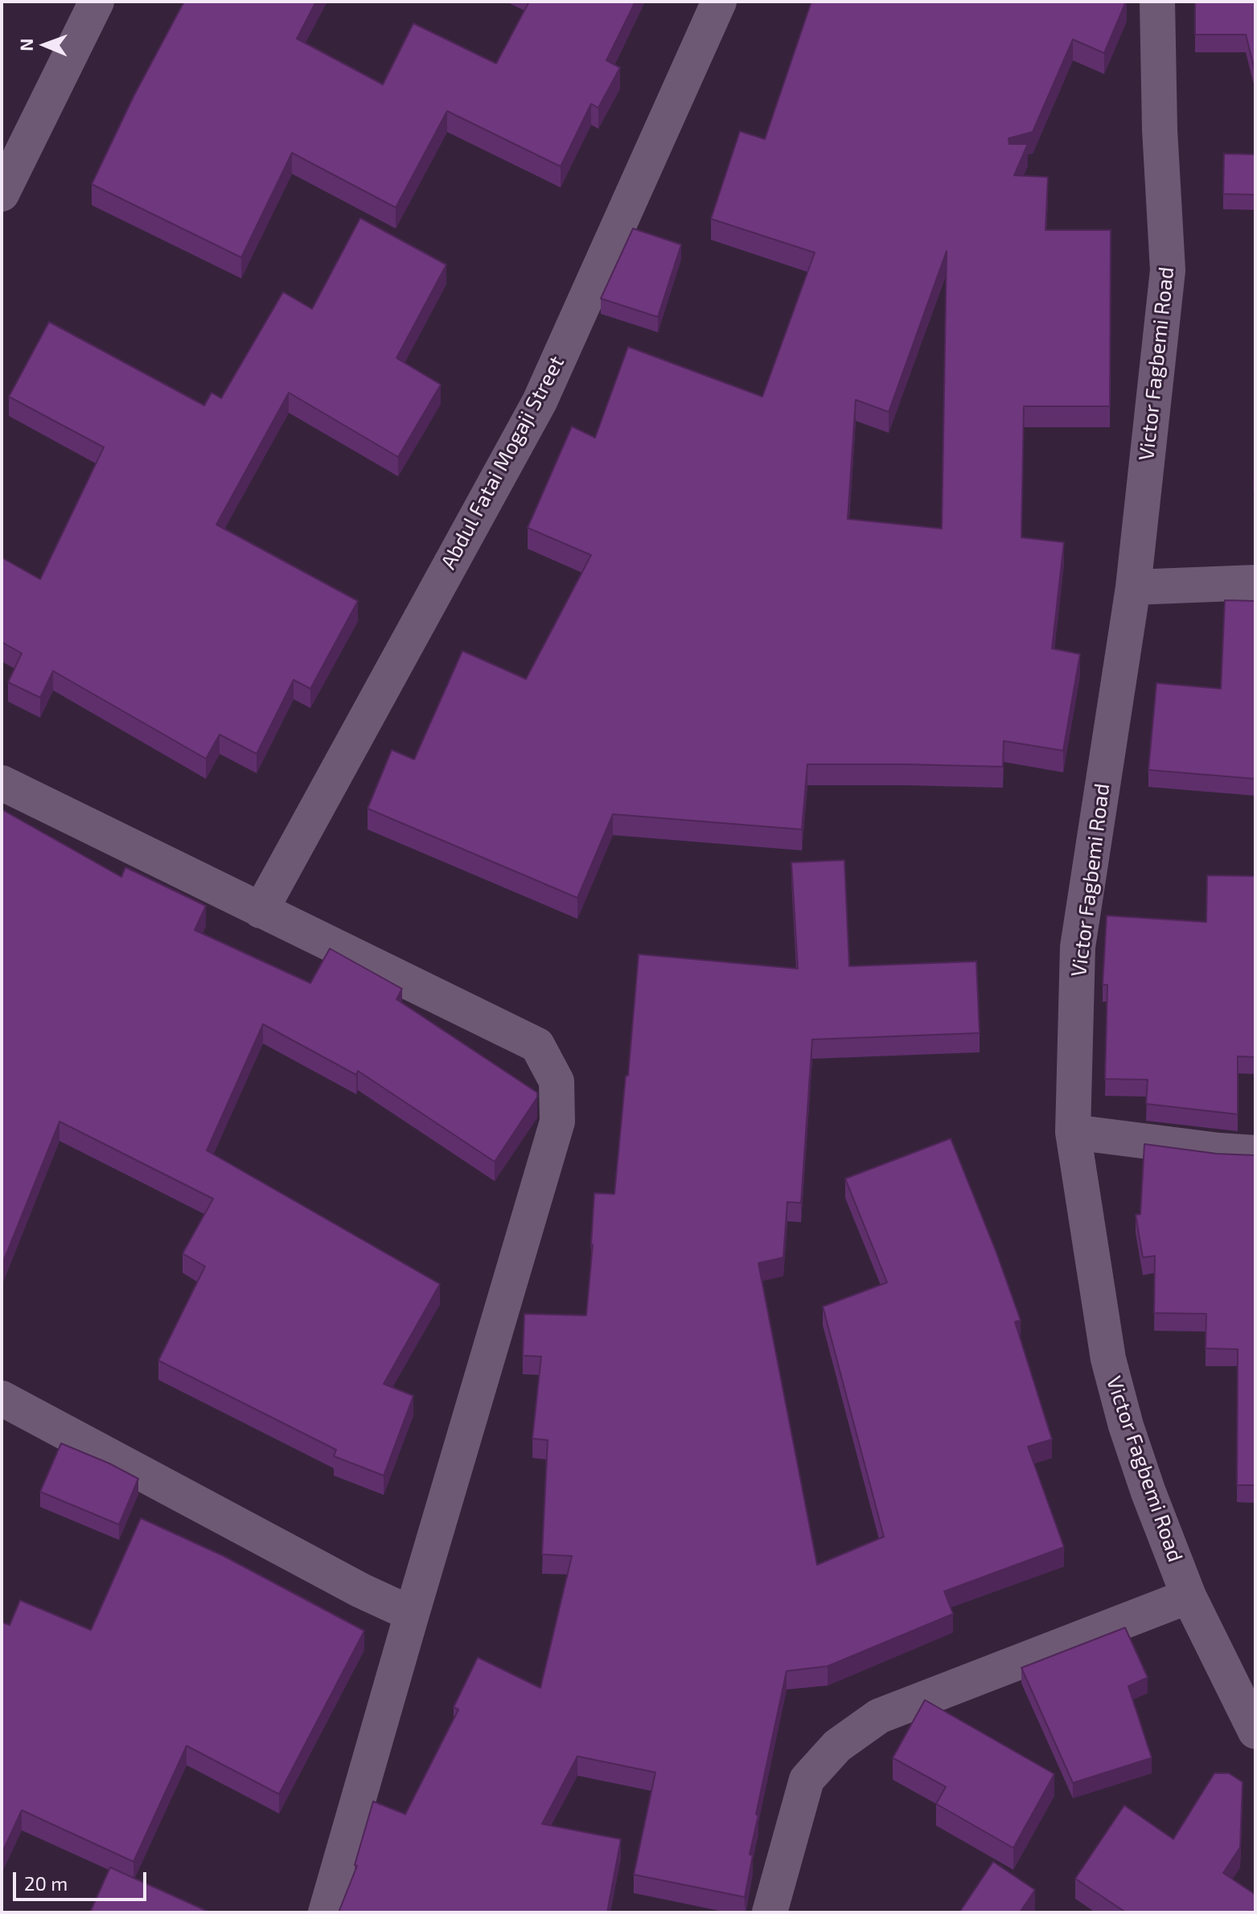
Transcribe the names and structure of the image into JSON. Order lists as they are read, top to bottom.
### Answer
{
  "streets": {
    "street": ["Victor Fagbemi Road", "Abdul Fatai Mogaji Street"]
  },
  "scale_bar": "20 m",
  "north": "left"
}
